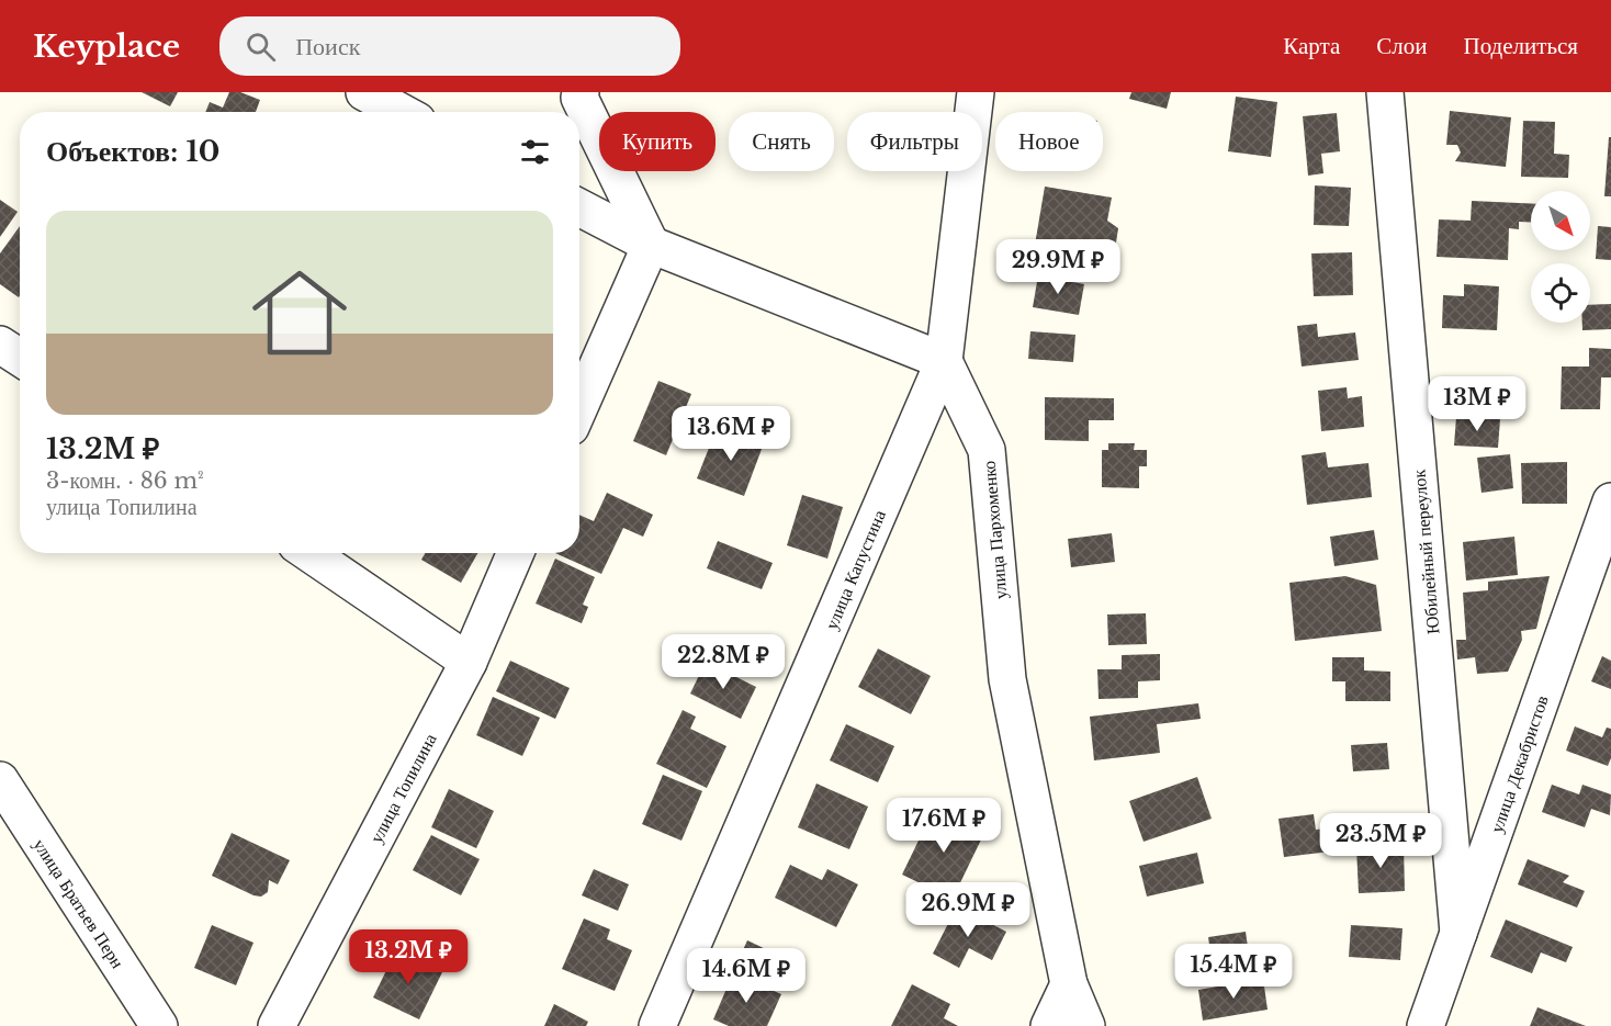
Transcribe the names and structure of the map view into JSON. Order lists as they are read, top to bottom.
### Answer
{
  "streets": {
    "street": [
      "улица Пархоменко",
      "Юбилейный переулок",
      "улица Капустина",
      "улица Декабристов",
      "улица Топилина",
      "улица Братьев Перн"
    ]
  },
  "crossings": [
    ["улица Пархоменко", "улица Капустина"],
    ["Юбилейный переулок", "улица Декабристов"]
  ],
  "north": "bottom right",
  "page": {
    "header": "Keyplace",
    "search": "Поиск",
    "nav": ["Карта", "Слои", "Поделиться"],
    "chip": [
      "Купить",
      "Снять",
      "Фильтры",
      "Новое"
    ],
    "heading": "Объектов: 10",
    "list": [
      {
        "name": "13.2M ₽",
        "note": "3-комн. · 86 m² · улица Топилина"
      }
    ],
    "price": [
      "29.9M ₽",
      "13M ₽",
      "13.6M ₽",
      "22.8M ₽",
      "17.6M ₽",
      "23.5M ₽",
      "26.9M ₽",
      "13.2M ₽",
      "15.4M ₽",
      "14.6M ₽"
    ]
  }
}
